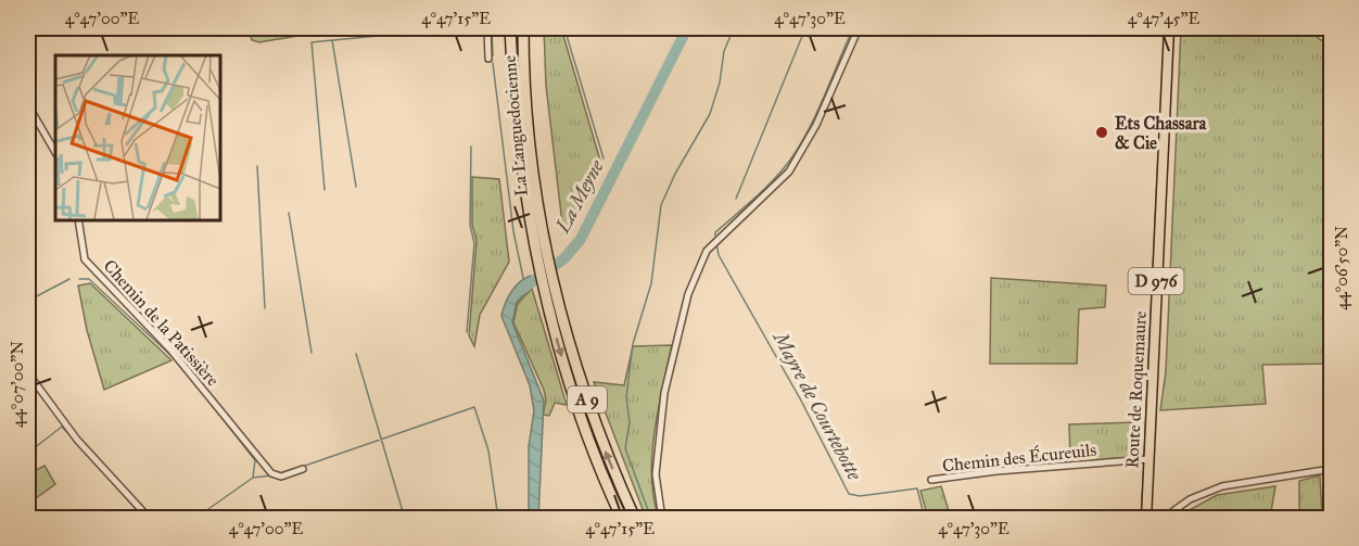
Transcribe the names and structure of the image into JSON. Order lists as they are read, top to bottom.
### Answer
{
  "streets": {
    "highway": ["La Languedocienne", "A 9"],
    "main road": ["D 976", "Route de Roquemaure"],
    "street": ["Chemin de la Patissière", "Chemin des Écureuils"]
  },
  "crossings": [
    ["Route de Roquemaure", "Chemin des Écureuils"]
  ],
  "water": ["La Meyne", "Mayre de Courtebotte"],
  "places": ["Ets Chassara & Cie"],
  "coordinates": [
    "4°47'00\"E",
    "4°47'15\"E",
    "4°47'30\"E",
    "4°47'45\"E",
    "44°06'50\"N",
    "44°07'00\"N"
  ]
}
